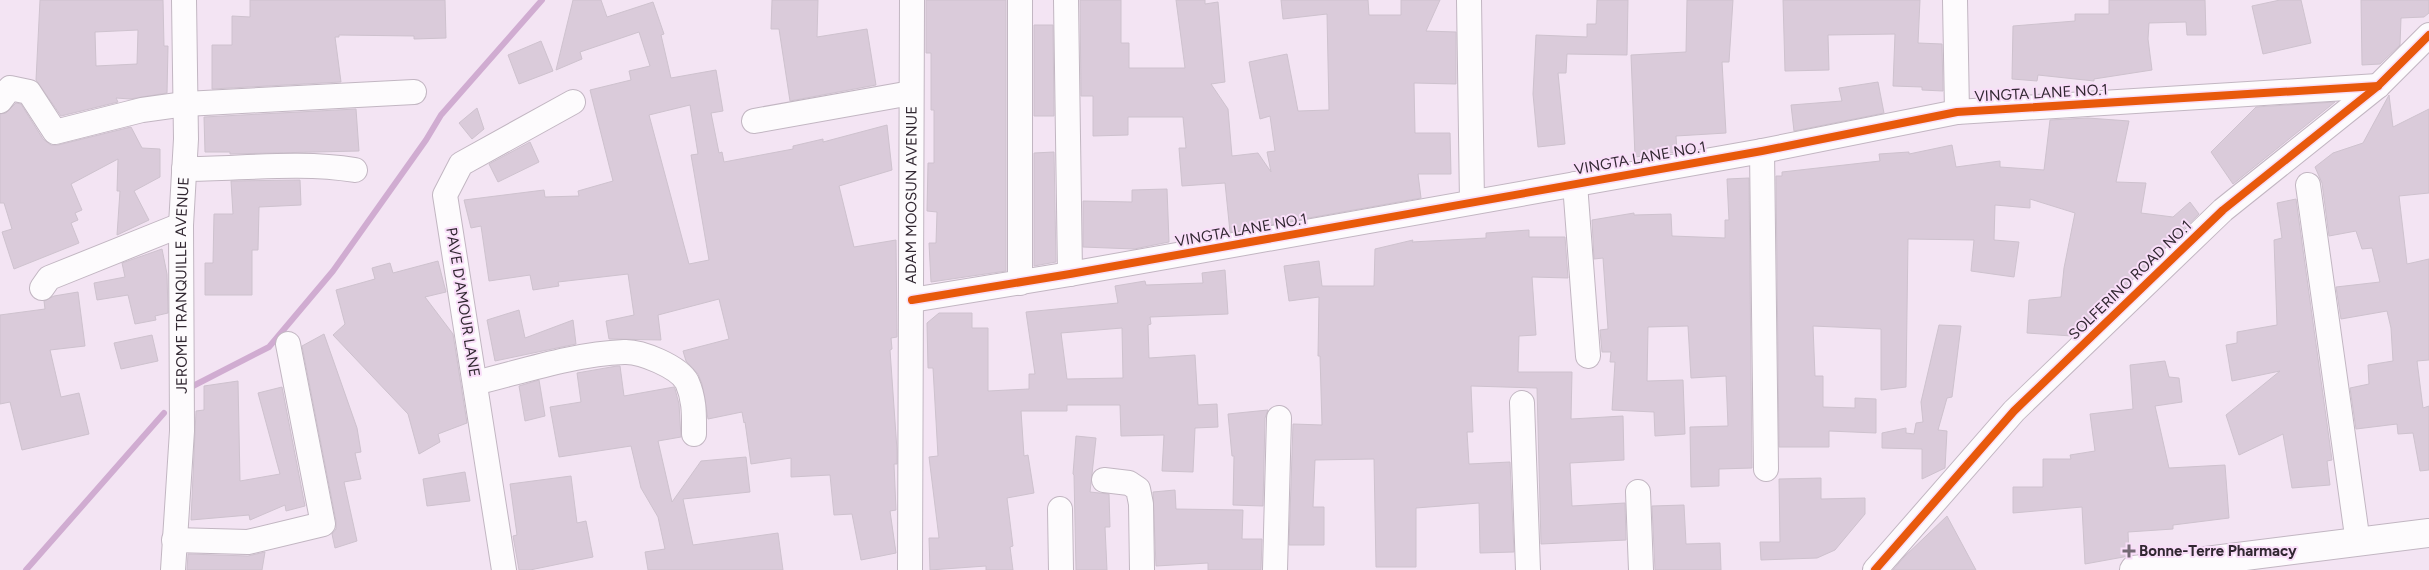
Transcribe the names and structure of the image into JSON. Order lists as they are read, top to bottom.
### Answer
{
  "streets": {
    "street": [
      "VINGTA LANE NO.1",
      "ADAM MOOSUN AVENUE",
      "SOLFERINO ROAD NO.1",
      "JEROME TRANQUILLE AVENUE",
      "PAVE D'AMOUR LANE"
    ]
  },
  "crossings": [
    ["VINGTA LANE NO.1", "ADAM MOOSUN AVENUE"],
    ["VINGTA LANE NO.1", "SOLFERINO ROAD NO.1"]
  ],
  "places": {
    "health": ["Bonne-Terre Pharmacy"]
  }
}
